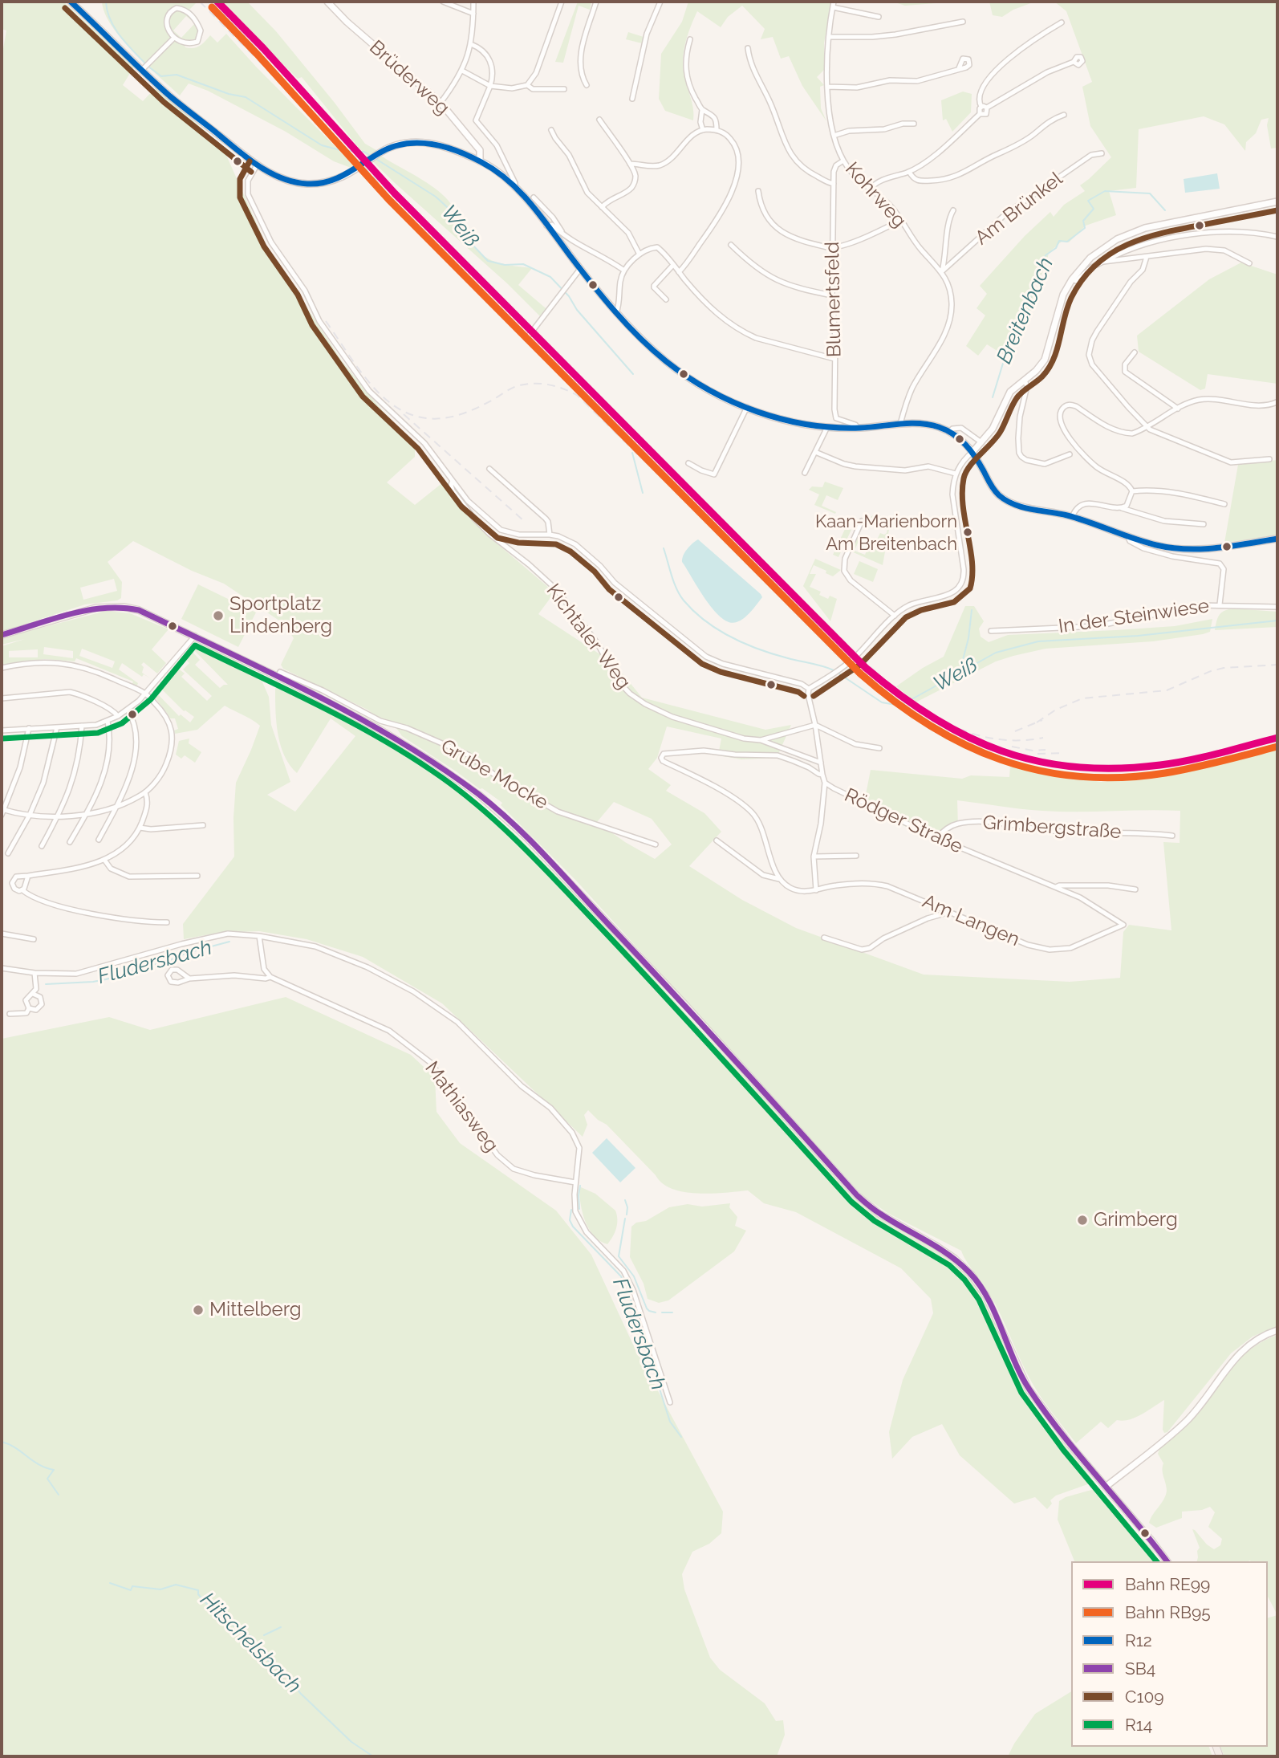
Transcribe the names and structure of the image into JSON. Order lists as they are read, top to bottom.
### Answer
{
  "streets": {
    "main road": ["Brüderweg"],
    "street": [
      "Kohrweg",
      "Am Brünkel",
      "Blumertsfeld",
      "In der Steinwiese",
      "Kichtaler Weg",
      "Grube Mocke",
      "Rödger Straße",
      "Grimbergstraße",
      "Am Langen",
      "Mathiasweg"
    ]
  },
  "crossings": [
    ["Kohrweg", "Am Brünkel"],
    ["Kohrweg", "Blumertsfeld"],
    ["Kichtaler Weg", "Rödger Straße"],
    ["Rödger Straße", "Grimbergstraße"],
    ["Rödger Straße", "Am Langen"]
  ],
  "water": [
    "Weiß",
    "Breitenbach",
    "Fludersbach",
    "Hitschelsbach"
  ],
  "places": [
    "Kaan-Marienborn Am Breitenbach",
    "Sportplatz Lindenberg",
    "Grimberg",
    "Mittelberg"
  ],
  "lines": [
    "rail line RE99",
    "transit line R12",
    "rail line RB95",
    "transit line C109",
    "transit line SB4",
    "transit line R14"
  ],
  "legend": [
    "Bahn RE99",
    "Bahn RB95",
    "R12",
    "SB4",
    "C109",
    "R14"
  ]
}
